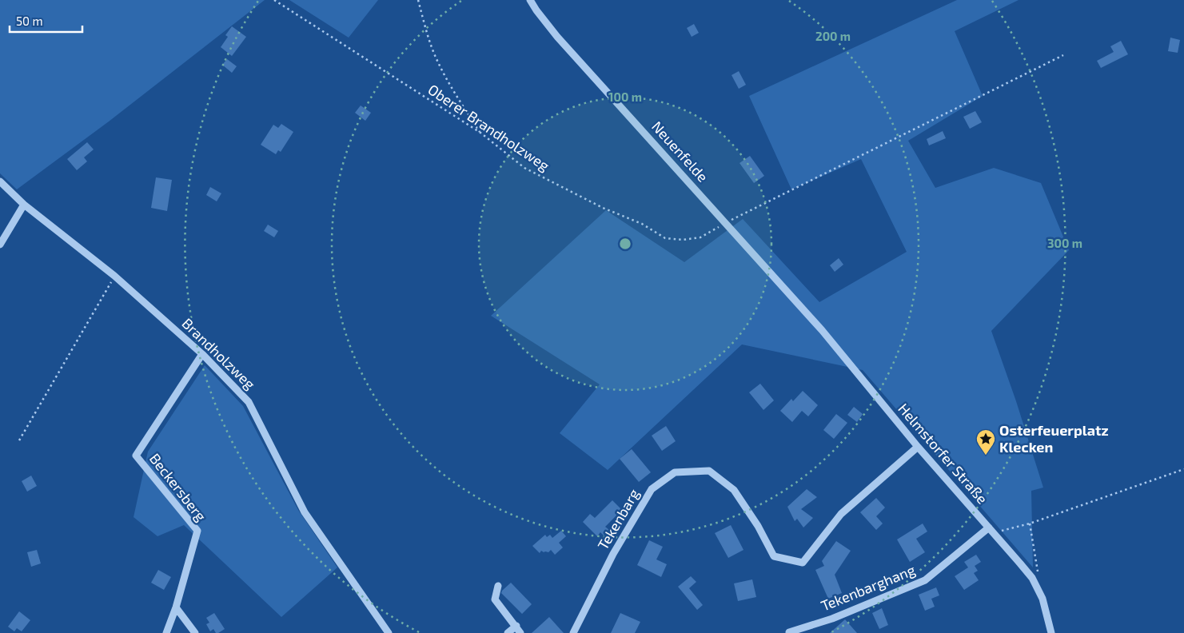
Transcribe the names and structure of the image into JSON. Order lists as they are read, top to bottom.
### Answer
{
  "streets": {
    "street": [
      "Neuenfelde",
      "Brandholzweg",
      "Helmstorfer Straße",
      "Beckersberg",
      "Tekenbarg",
      "Tekenbarghang"
    ],
    "path": ["Oberer Brandholzweg"]
  },
  "crossings": [
    ["Oberer Brandholzweg", "Neuenfelde"],
    ["Neuenfelde", "Helmstorfer Straße"],
    ["Brandholzweg", "Beckersberg"],
    ["Helmstorfer Straße", "Tekenbarg"],
    ["Helmstorfer Straße", "Tekenbarghang"]
  ],
  "places": {
    "place": ["Osterfeuerplatz Klecken"]
  },
  "scale_bar": "50 m",
  "rings": ["200 m", "100 m", "300 m"]
}
